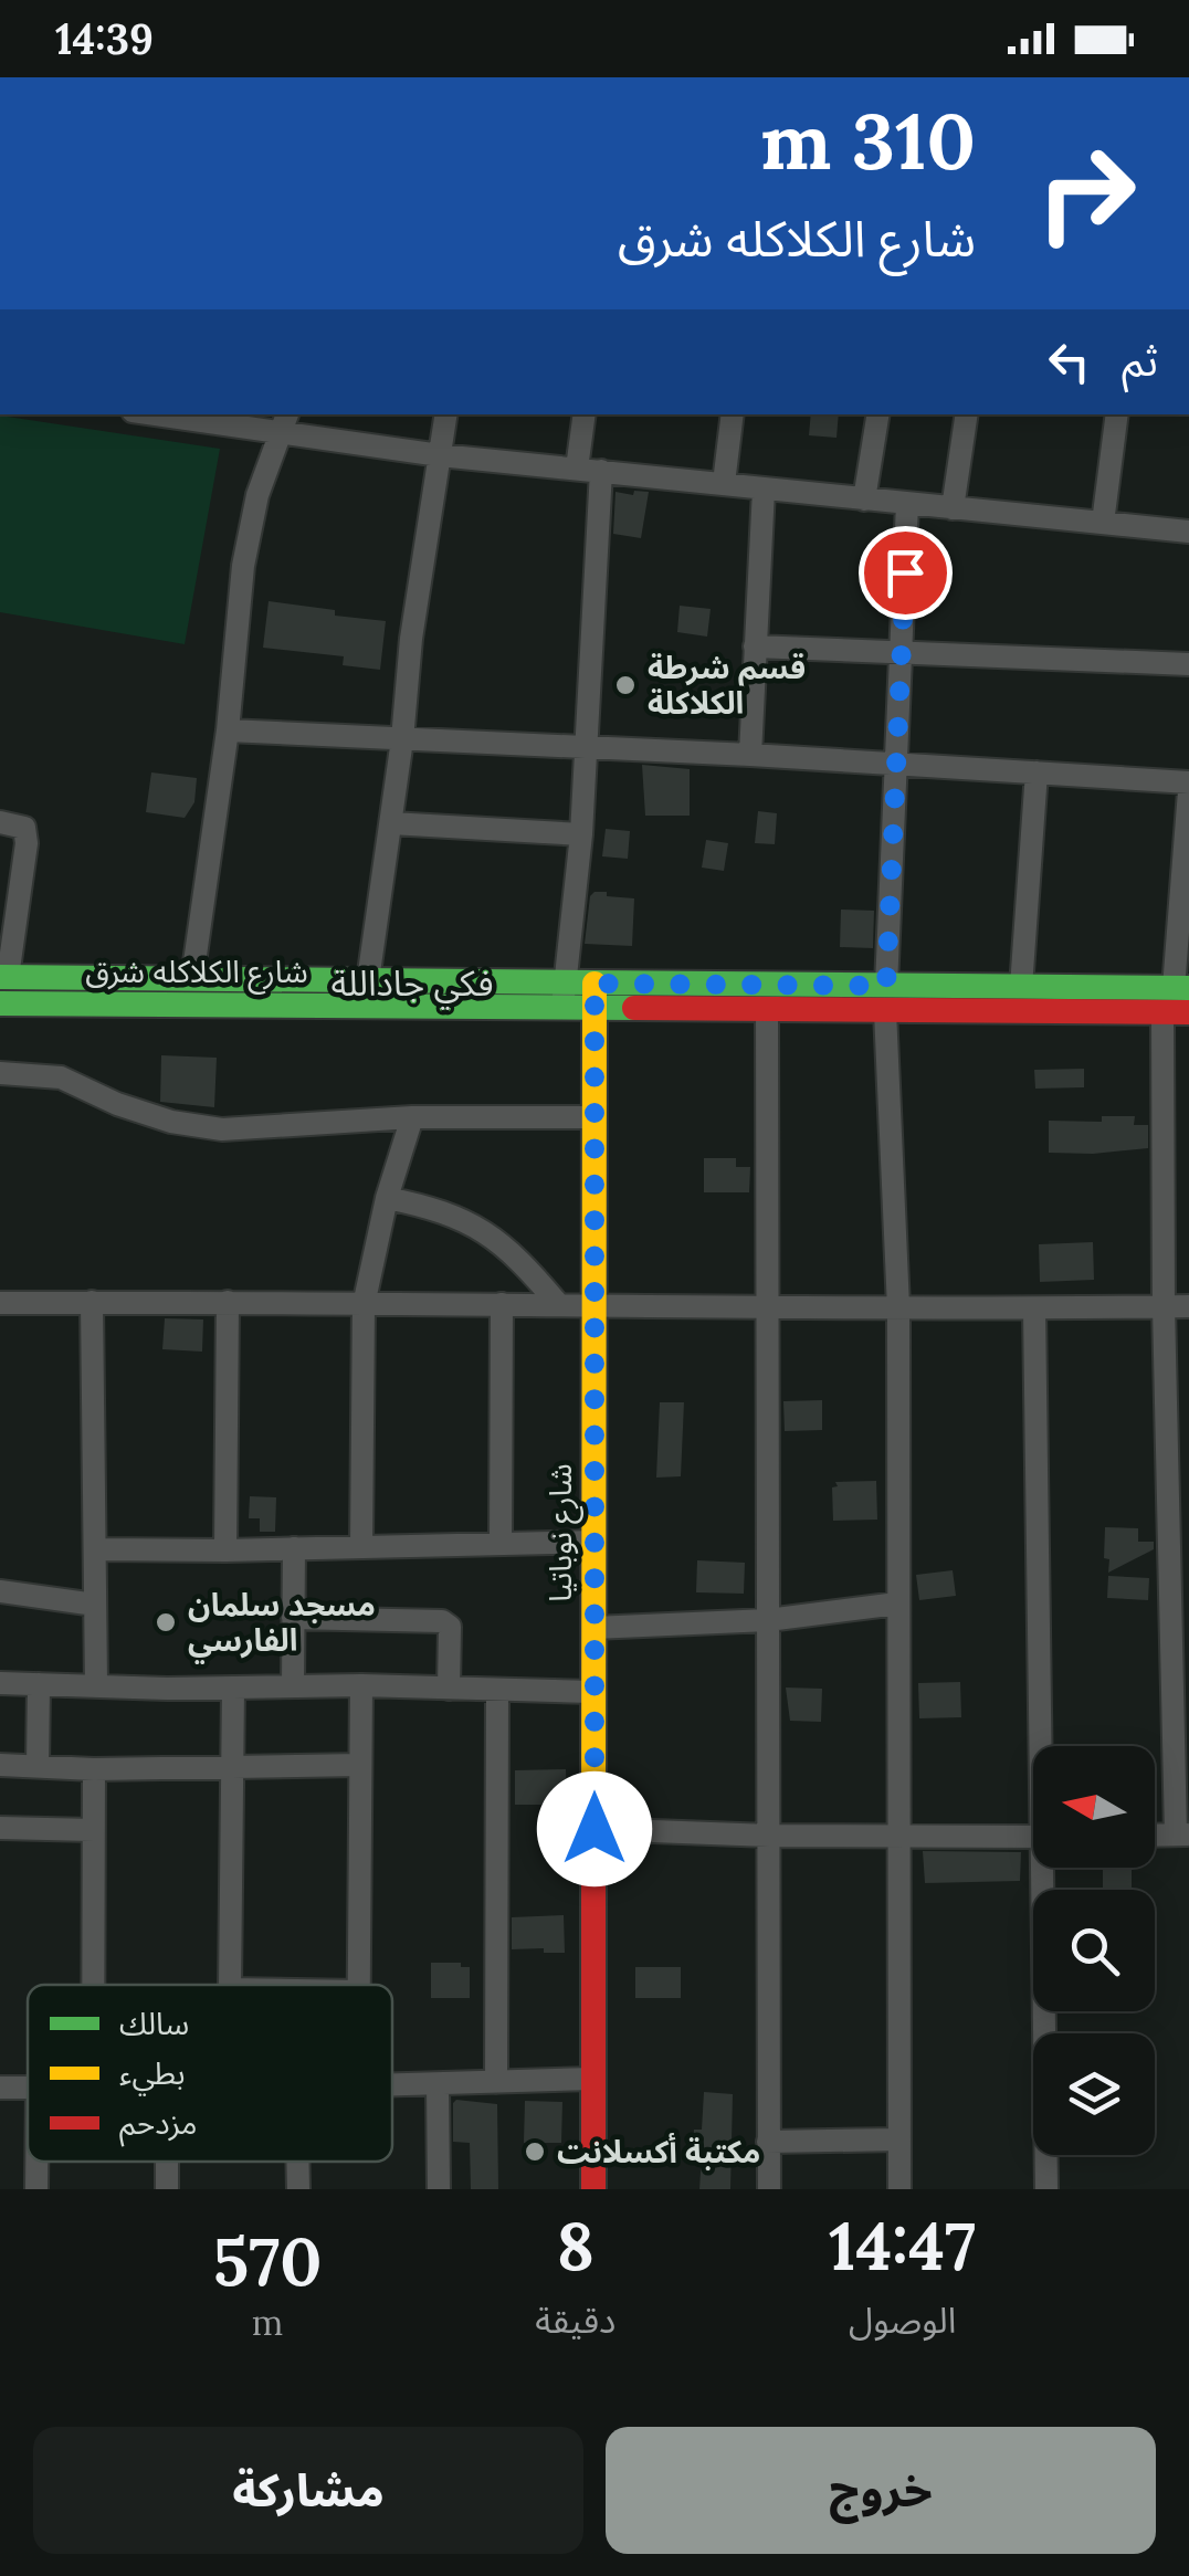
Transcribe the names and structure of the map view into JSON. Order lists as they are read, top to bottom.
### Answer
{
  "streets": {
    "street": ["شارع الكلاكله شرق", "شارع نوباتيا"]
  },
  "crossings": [
    ["شارع الكلاكله شرق", "شارع نوباتيا"]
  ],
  "districts": ["فكي جاداللة"],
  "places": ["قسم شرطة الكلاكلة", "مسجد سلمان الفارسي", "مكتبة أكسلانت"],
  "legend": ["سالك", "بطيء", "مزدحم"],
  "north": "left",
  "page": {
    "status": "14:39",
    "turn": ["310 m", "شارع الكلاكله شرق"],
    "then": "ثم",
    "eta": [
      "14:47",
      "الوصول",
      "8",
      "دقيقة",
      "570",
      "m"
    ],
    "buttons": ["خروج", "مشاركة"]
  }
}
